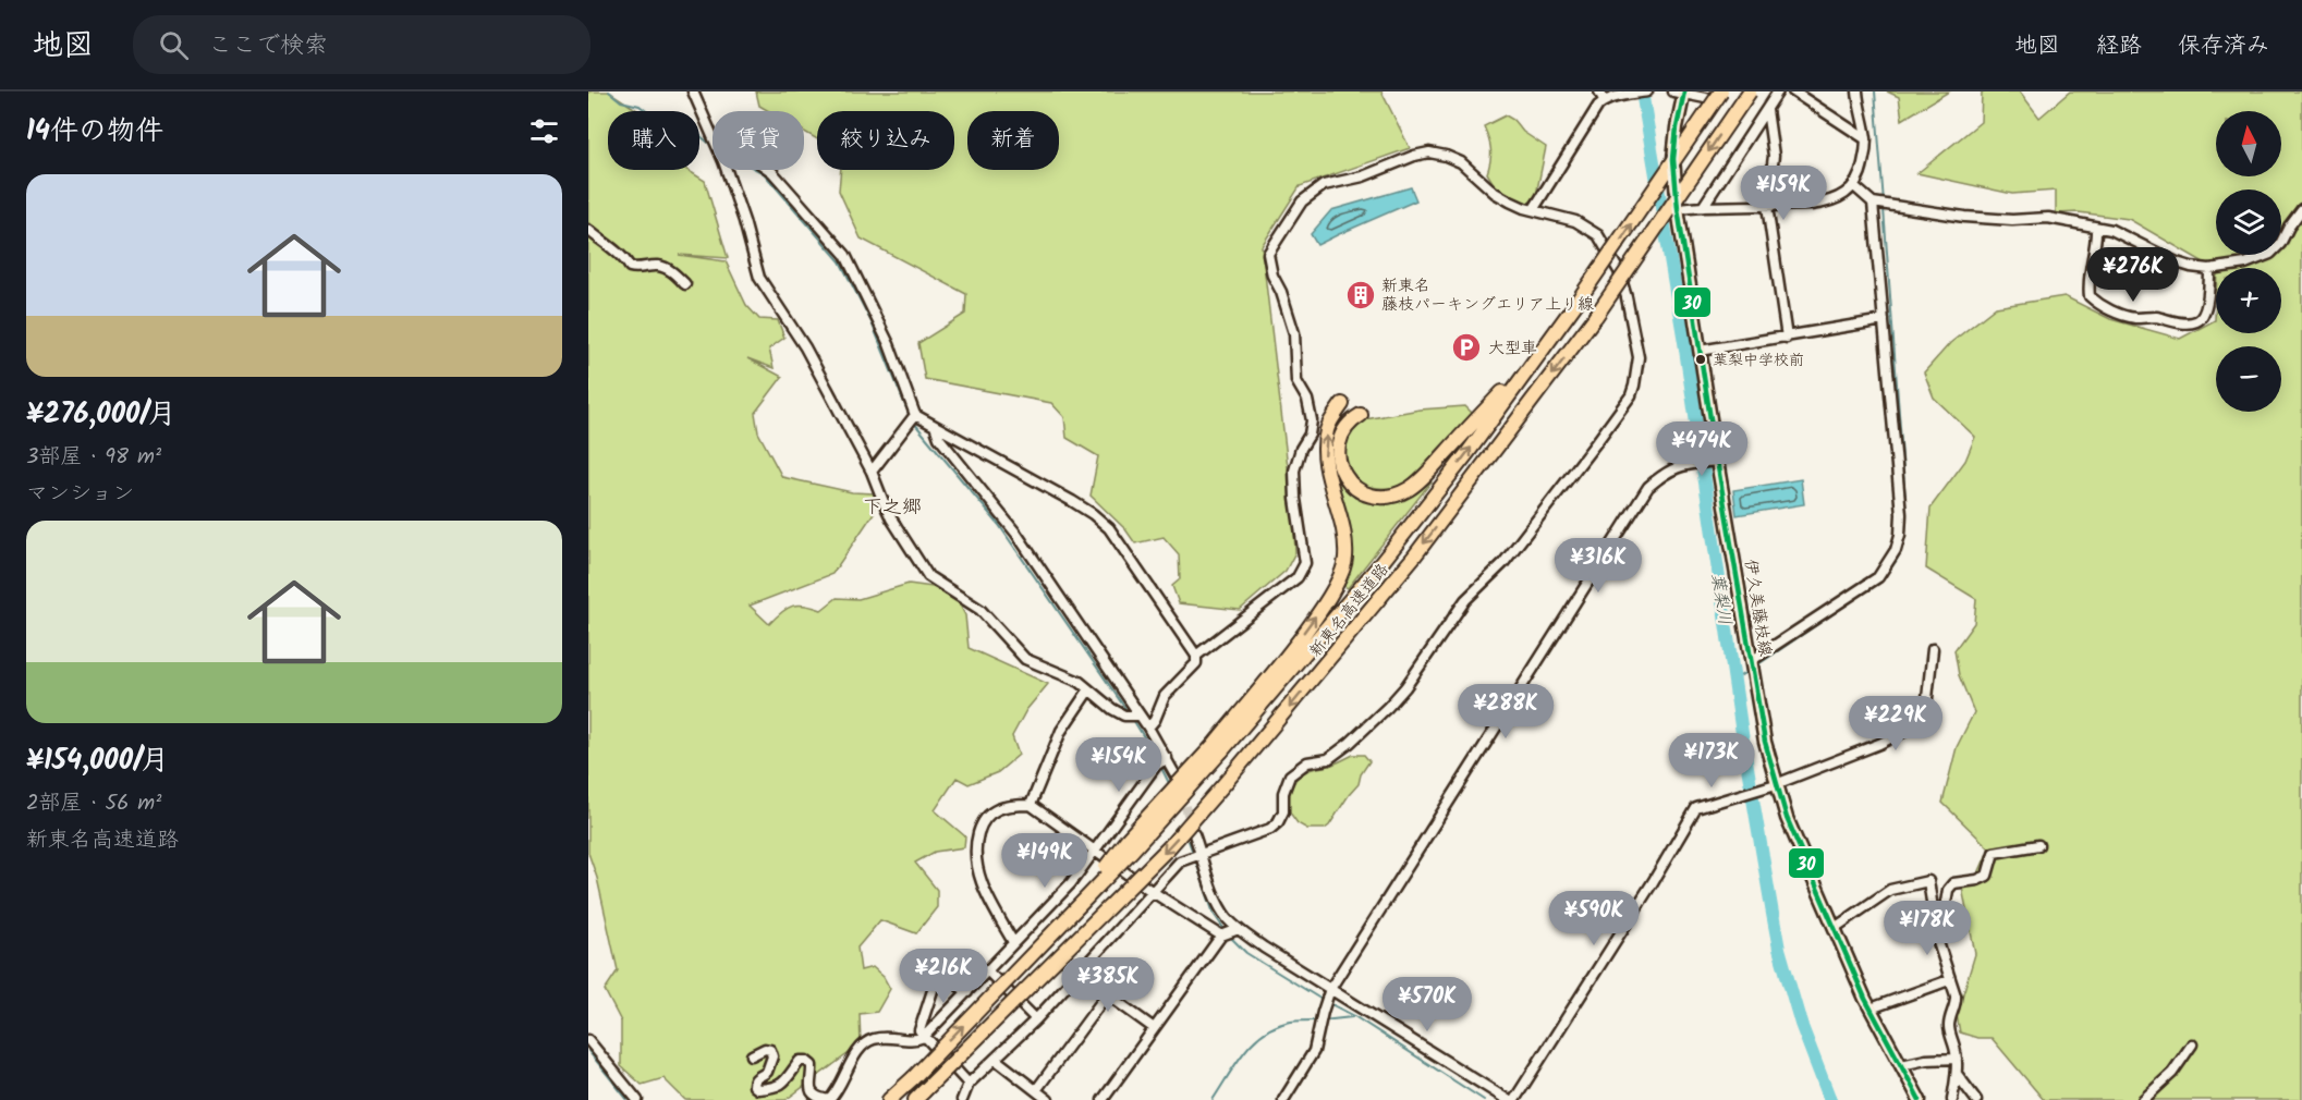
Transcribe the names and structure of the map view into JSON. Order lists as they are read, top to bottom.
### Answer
{
  "streets": {
    "highway": ["新東名高速道路"],
    "main road": ["伊久美藤枝線"]
  },
  "districts": ["下之郷"],
  "water": ["葉梨川"],
  "places": {
    "building": ["新東名 藤枝パーキングエリア上り線"],
    "parking": ["大型車"],
    "other": ["葉梨中学校前"]
  },
  "lines": ["transit line 30"],
  "north": "top",
  "page": {
    "header": "地図",
    "search": "ここで検索",
    "nav": ["地図", "経路", "保存済み"],
    "heading": "14件の物件",
    "map_buttons": ["+", "−"],
    "chip": [
      "購入",
      "賃貸",
      "絞り込み",
      "新着"
    ],
    "price": [
      "¥159K",
      "¥276K",
      "¥474K",
      "¥316K",
      "¥288K",
      "¥229K",
      "¥173K",
      "¥154K",
      "¥149K",
      "¥590K",
      "¥178K",
      "¥216K",
      "¥385K",
      "¥570K"
    ],
    "list": [
      {
        "name": "¥276,000/月",
        "note": "3部屋 · 98 m² · マンション"
      },
      {
        "name": "¥154,000/月",
        "note": "2部屋 · 56 m² · 新東名高速道路"
      }
    ]
  }
}
